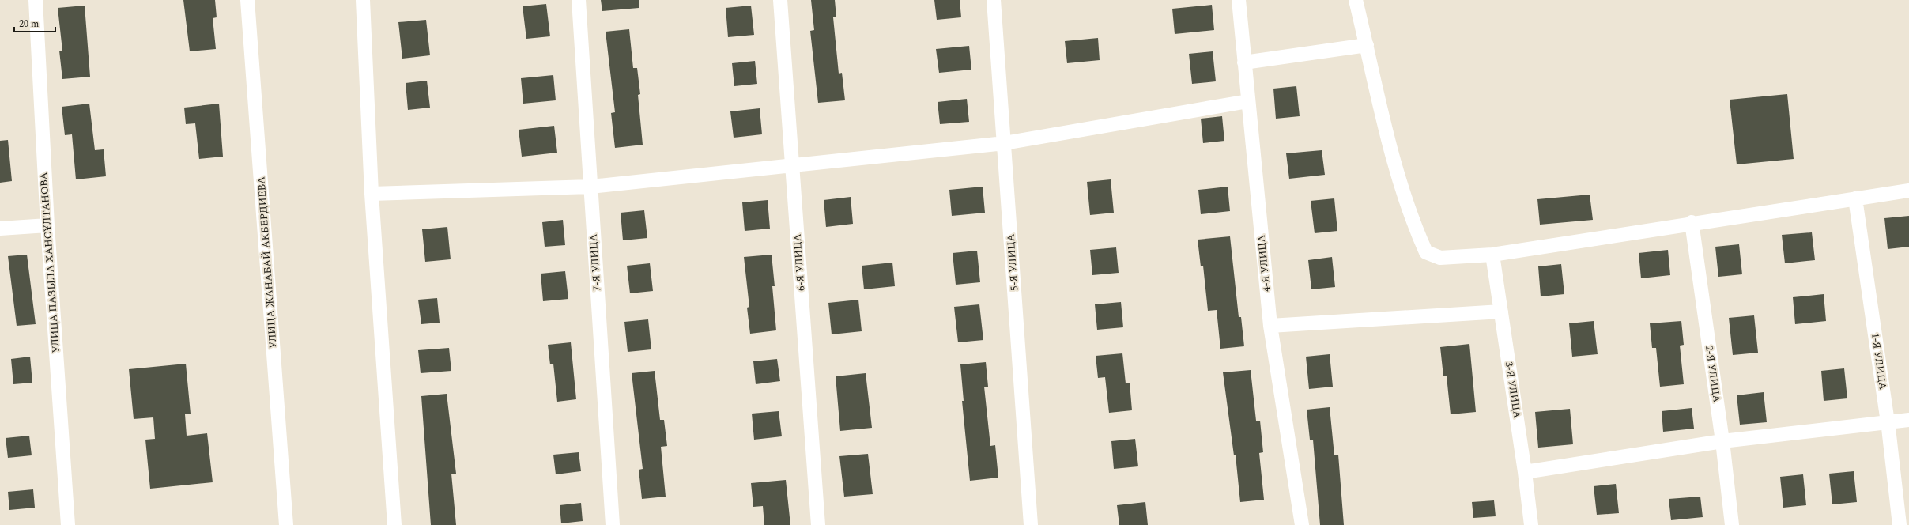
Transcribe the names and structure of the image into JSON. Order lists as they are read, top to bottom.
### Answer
{
  "streets": {
    "street": [
      "УЛИЦА ПАЗЫЛА ХАНСҰЛТАНОВА",
      "УЛИЦА ЖАНАБАЙ АКБЕРДИЕВА",
      "7-Я УЛИЦА",
      "6-Я УЛИЦА",
      "5-Я УЛИЦА",
      "4-Я УЛИЦА",
      "1-Я УЛИЦА",
      "2-Я УЛИЦА",
      "3-Я УЛИЦА"
    ]
  },
  "scale_bar": "20 m"
}
